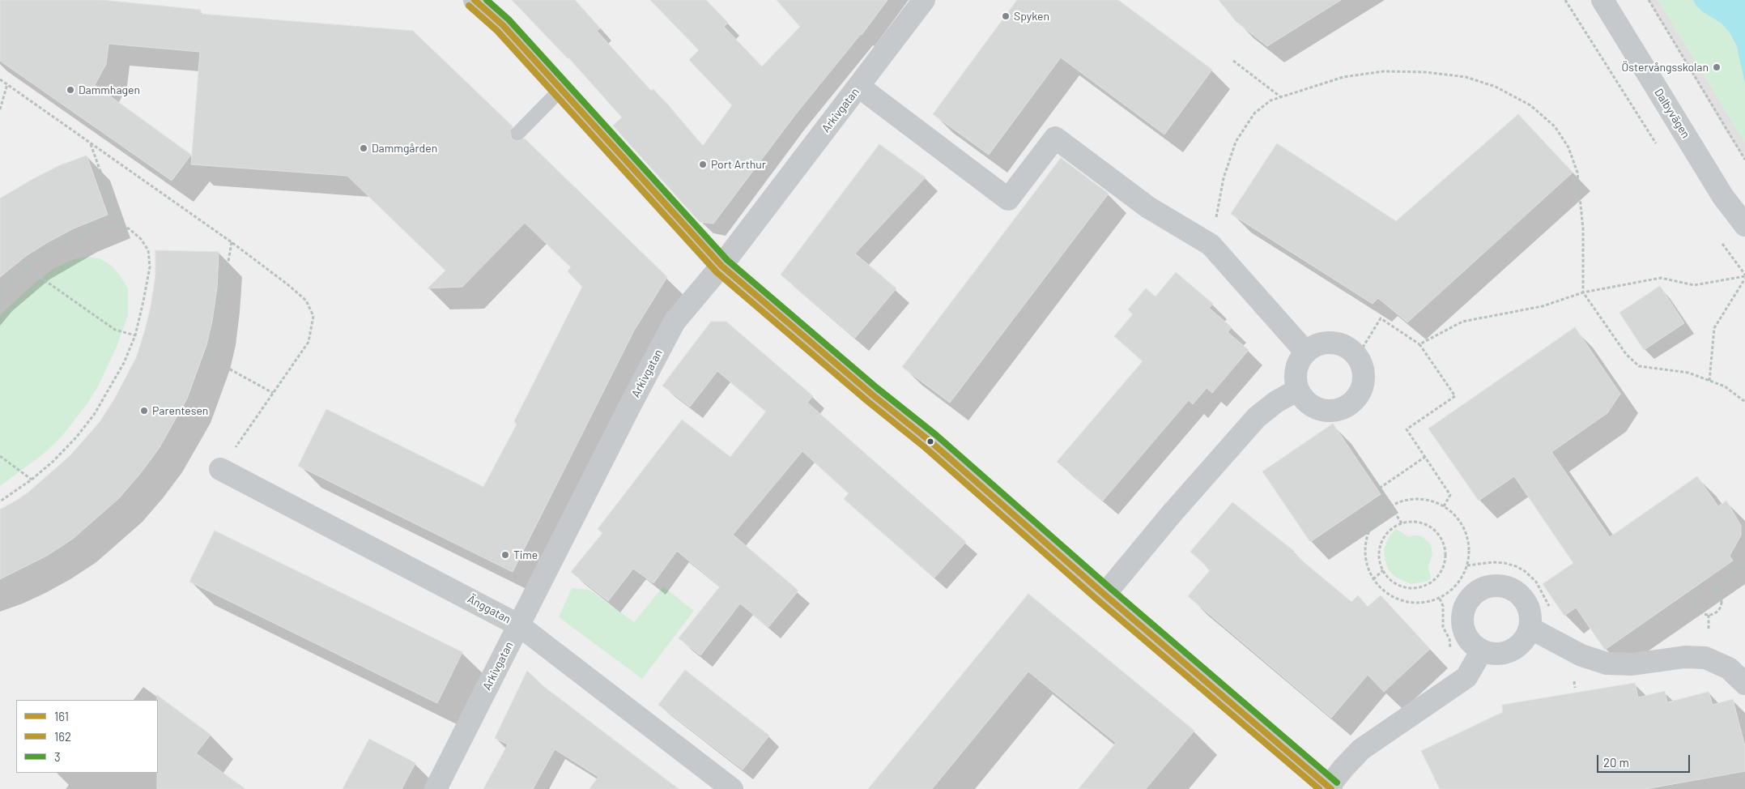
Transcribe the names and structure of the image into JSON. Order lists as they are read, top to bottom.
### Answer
{
  "streets": {
    "street": ["Arkivgatan", "Dalbyvägen", "Änggatan"]
  },
  "crossings": [
    ["Arkivgatan", "Änggatan"]
  ],
  "places": [
    "Spyken",
    "Östervångsskolan",
    "Dammhagen",
    "Dammgården",
    "Port Arthur",
    "Parentesen",
    "Time"
  ],
  "lines": ["transit line 161", "transit line 3", "transit line 162"],
  "legend": ["161", "162", "3"],
  "scale_bar": "20 m"
}
